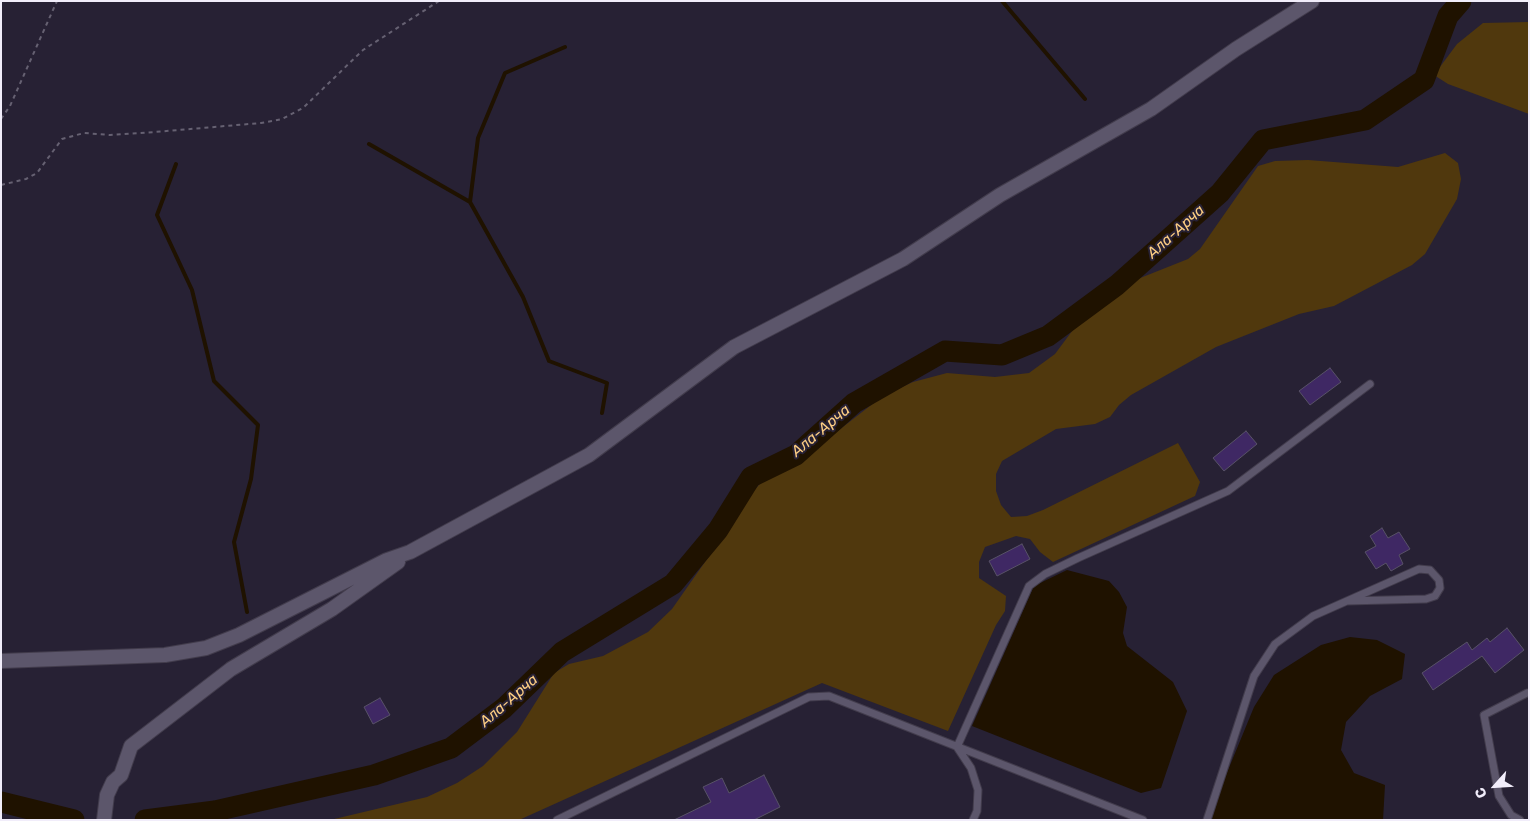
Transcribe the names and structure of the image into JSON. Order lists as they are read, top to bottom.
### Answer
{
  "water": ["Ала-Арча"],
  "north": "bottom left"
}
